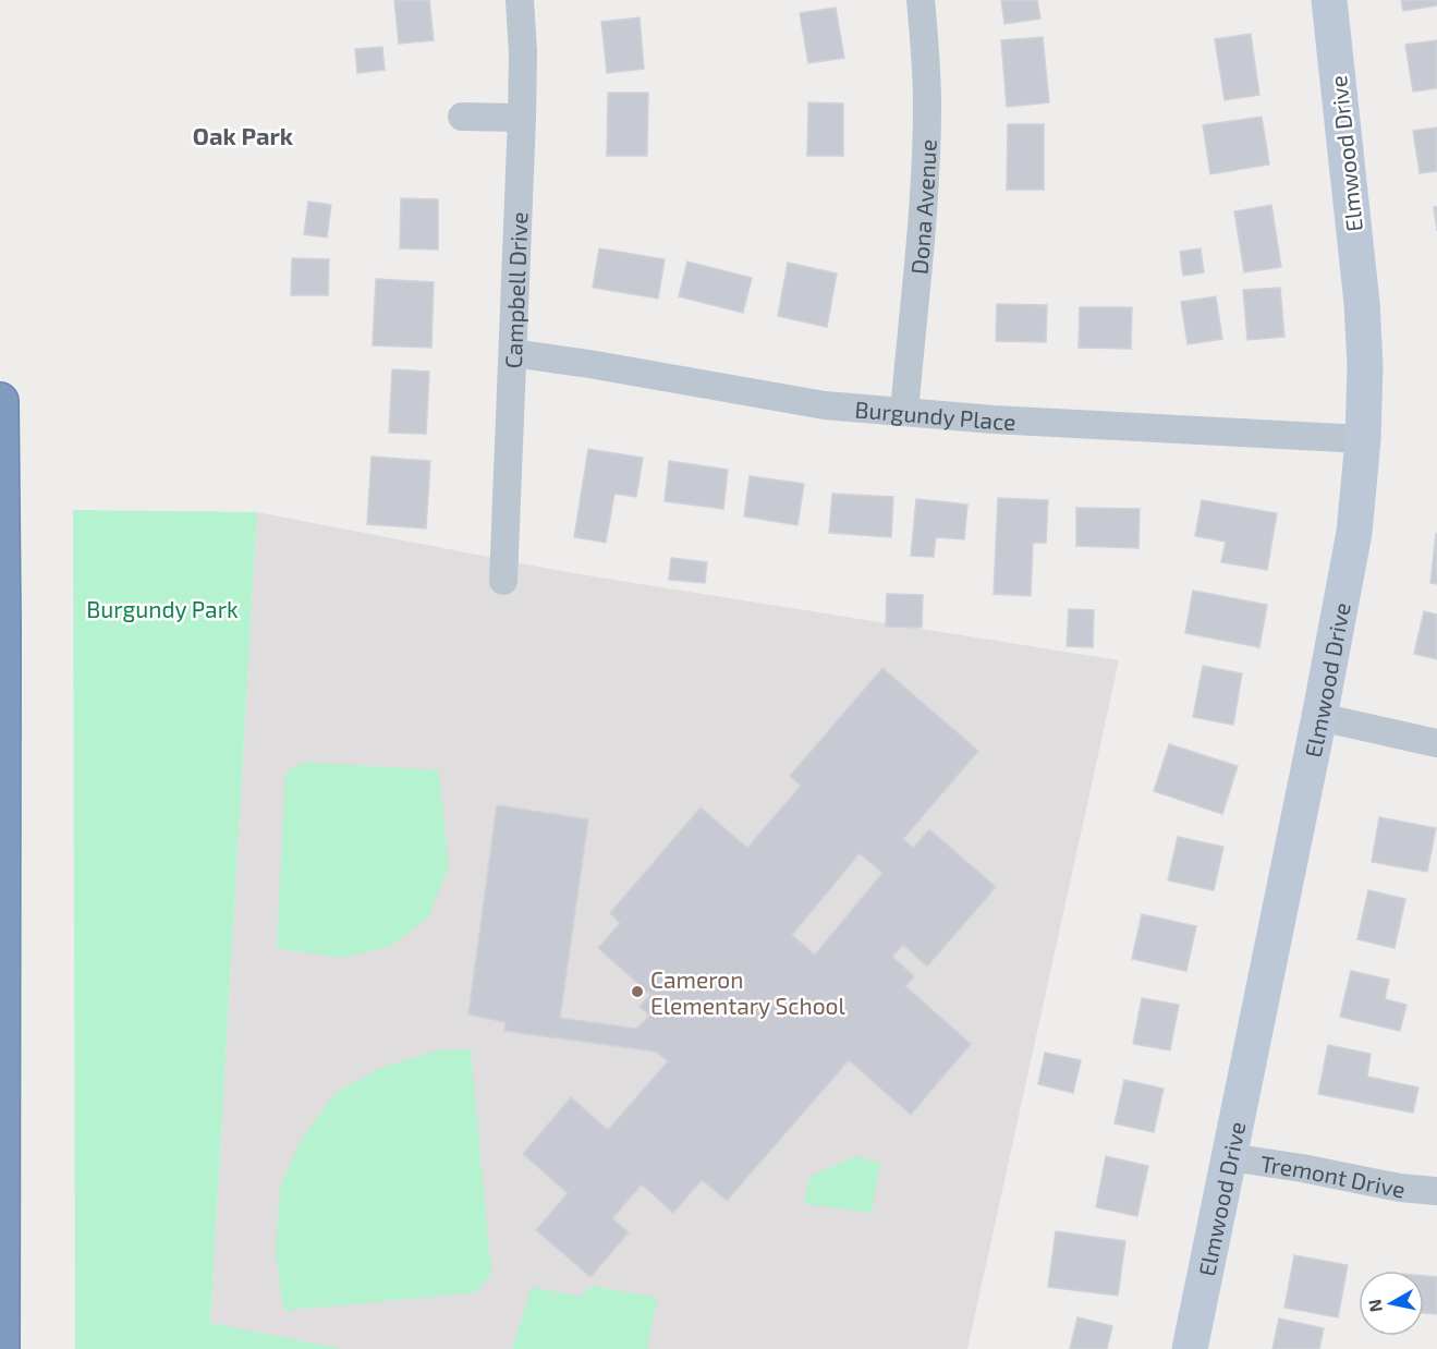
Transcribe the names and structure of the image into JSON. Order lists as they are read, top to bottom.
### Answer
{
  "streets": {
    "street": [
      "Elmwood Drive",
      "Dona Avenue",
      "Campbell Drive",
      "Burgundy Place",
      "Tremont Drive"
    ]
  },
  "crossings": [
    ["Elmwood Drive", "Burgundy Place"],
    ["Elmwood Drive", "Tremont Drive"],
    ["Dona Avenue", "Burgundy Place"],
    ["Campbell Drive", "Burgundy Place"]
  ],
  "districts": ["Oak Park"],
  "parks": ["Burgundy Park"],
  "places": ["Cameron Elementary School"],
  "north": "left"
}
